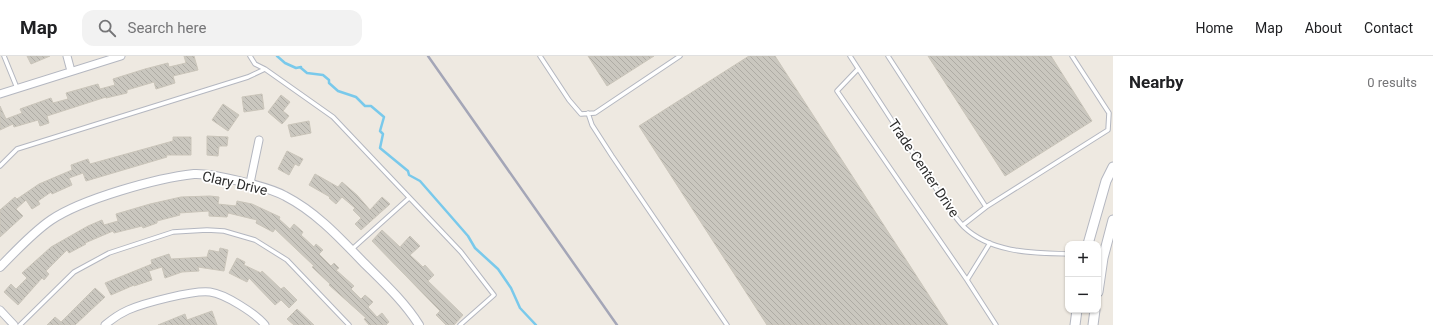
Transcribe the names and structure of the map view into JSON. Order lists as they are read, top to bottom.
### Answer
{
  "streets": {
    "street": ["Clary Drive"],
    "lane": ["Trade Center Drive"]
  },
  "page": {
    "header": "Map",
    "search": "Search here",
    "nav": [
      "Home",
      "Map",
      "About",
      "Contact"
    ],
    "heading": ["Nearby", "0 results"],
    "map_buttons": ["+", "−"]
  }
}
